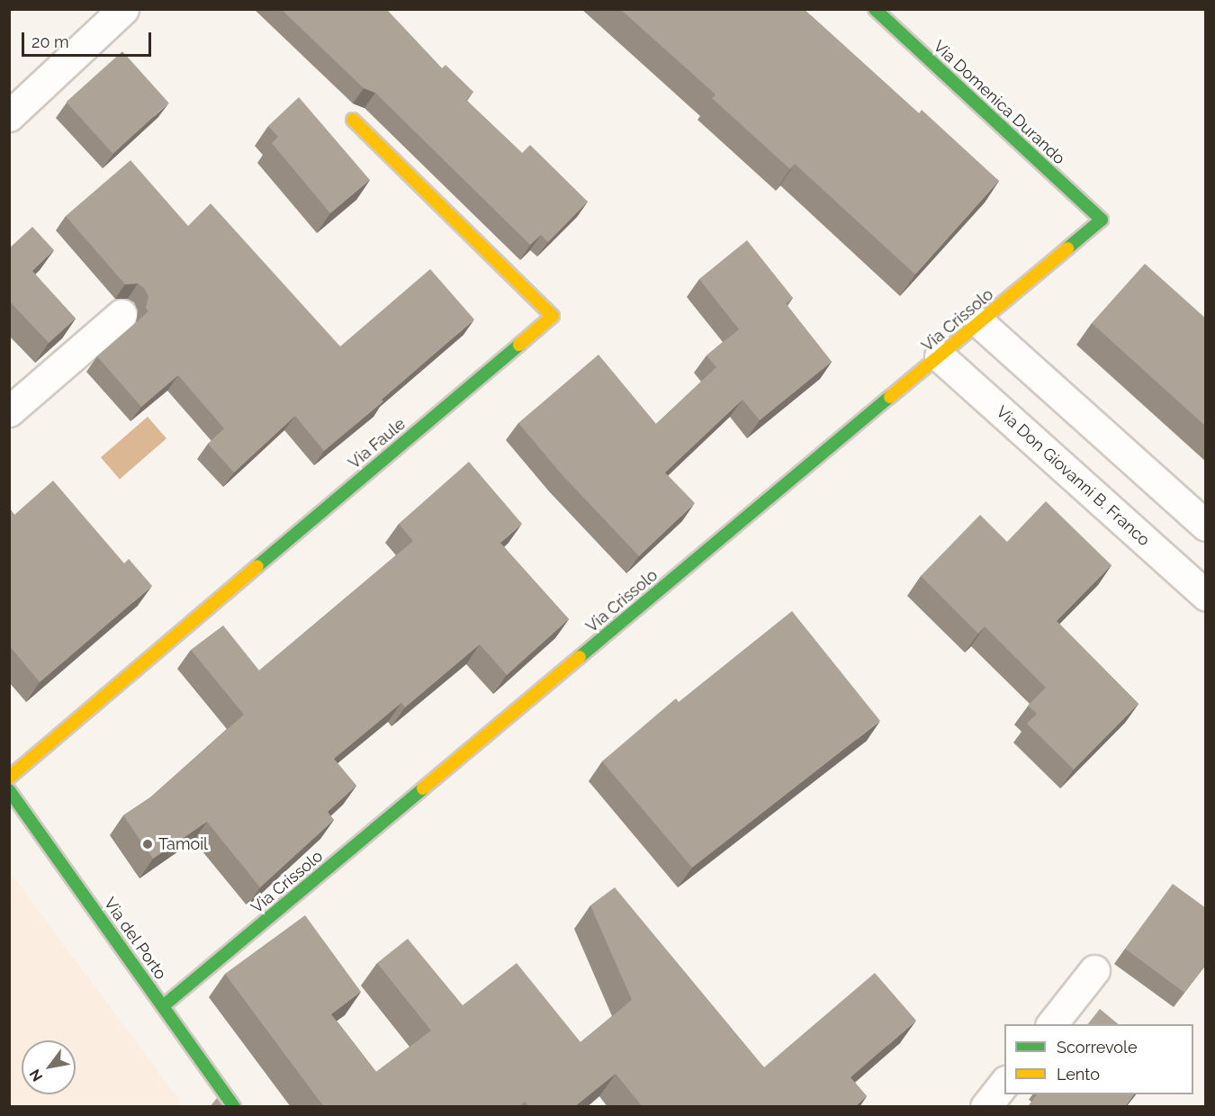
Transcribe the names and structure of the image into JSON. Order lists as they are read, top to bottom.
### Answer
{
  "streets": {
    "street": [
      "Via Domenica Durando",
      "Via Crissolo",
      "Via Faule",
      "Via Don Giovanni B. Franco",
      "Via del Porto"
    ]
  },
  "crossings": [
    ["Via Domenica Durando", "Via Crissolo"],
    ["Via Crissolo", "Via Don Giovanni B. Franco"],
    ["Via Crissolo", "Via del Porto"]
  ],
  "places": ["Tamoil"],
  "legend": ["Scorrevole", "Lento"],
  "scale_bar": "20 m",
  "north": "bottom left"
}
